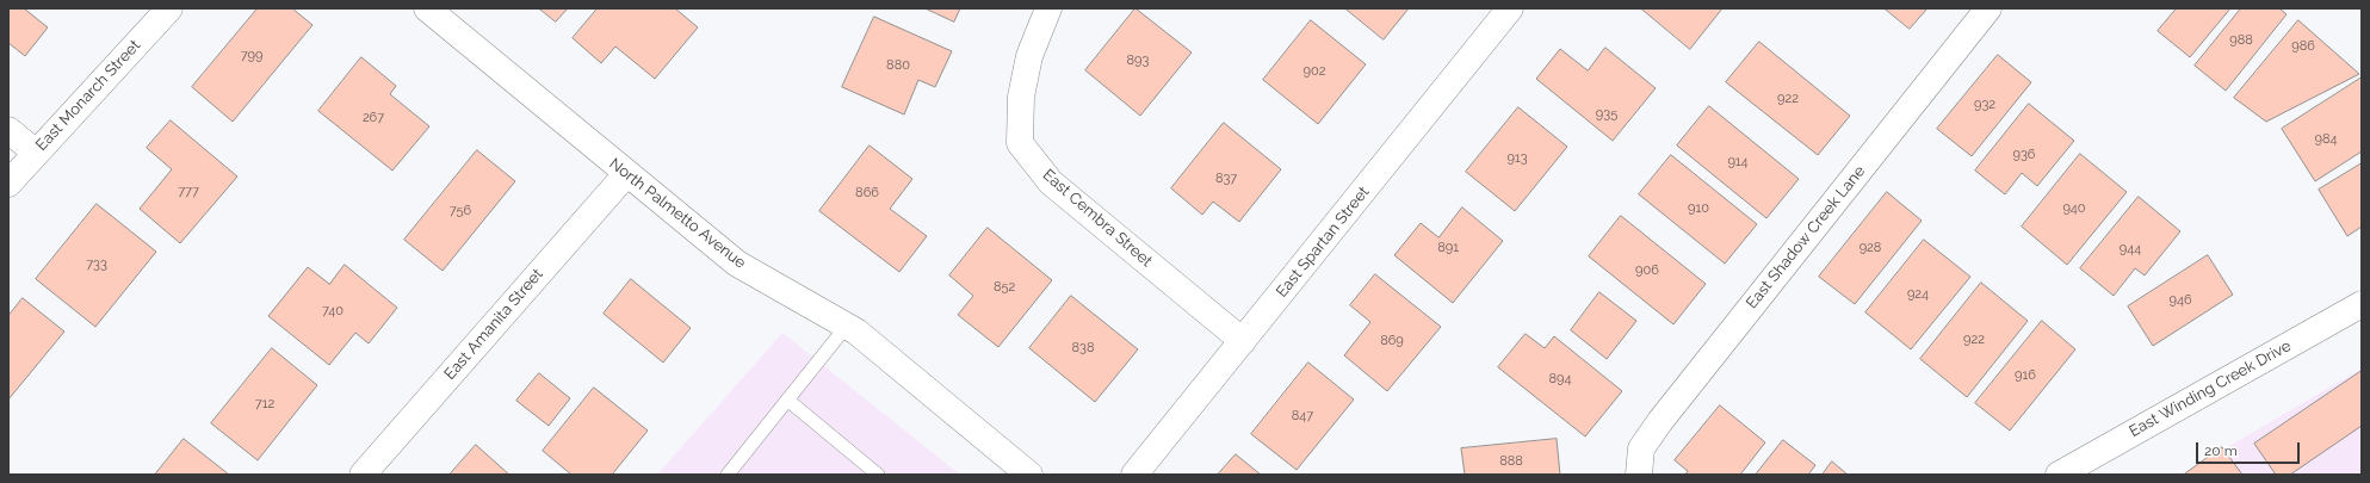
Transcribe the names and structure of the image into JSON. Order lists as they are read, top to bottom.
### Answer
{
  "streets": {
    "street": [
      "East Monarch Street",
      "North Palmetto Avenue",
      "East Cembra Street",
      "East Shadow Creek Lane",
      "East Spartan Street",
      "East Amanita Street",
      "East Winding Creek Drive"
    ]
  },
  "crossings": [
    ["North Palmetto Avenue", "East Amanita Street"],
    ["East Cembra Street", "East Spartan Street"]
  ],
  "house_numbers": [
    "988",
    "986",
    "799",
    "893",
    "880",
    "902",
    "922",
    "932",
    "935",
    "267",
    "984",
    "936",
    "913",
    "914",
    "837",
    "777",
    "866",
    "910",
    "940",
    "756",
    "891",
    "928",
    "944",
    "733",
    "906",
    "852",
    "924",
    "946",
    "740",
    "922",
    "869",
    "838",
    "916",
    "894",
    "712",
    "847",
    "888"
  ],
  "scale_bar": "20 m"
}
